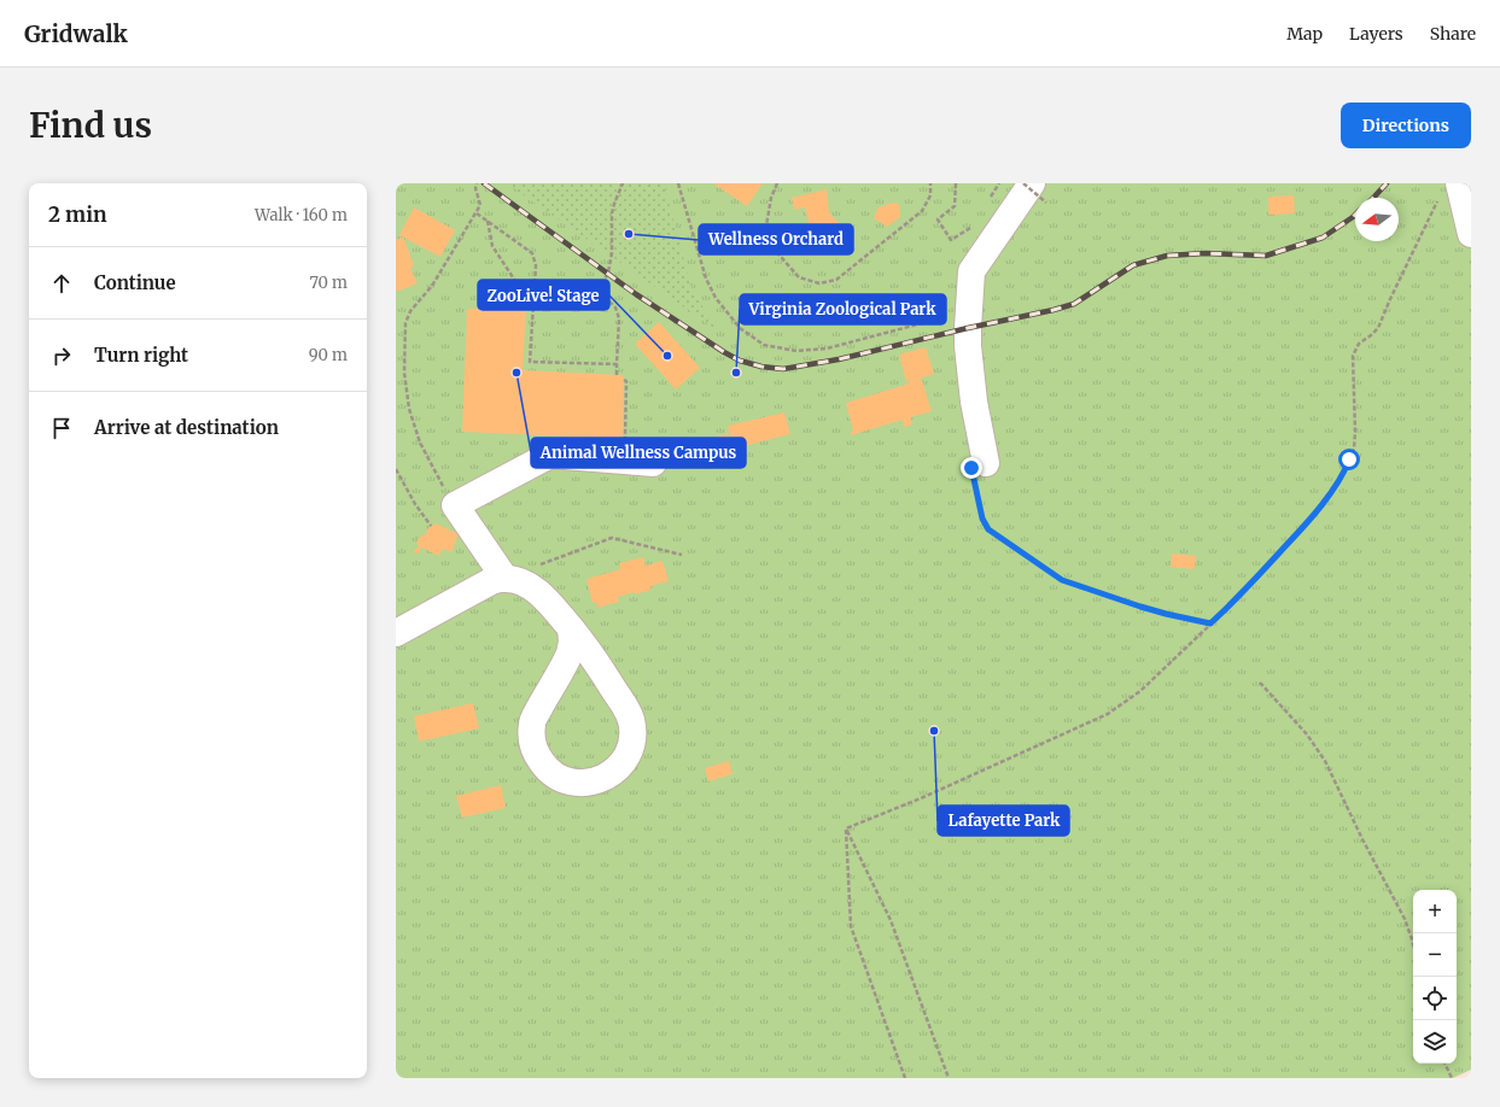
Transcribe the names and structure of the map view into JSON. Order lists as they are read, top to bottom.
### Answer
{
  "places": [
    "Wellness Orchard",
    "ZooLive! Stage",
    "Animal Wellness Campus",
    "Virginia Zoological Park",
    "Lafayette Park"
  ],
  "north": "left",
  "page": {
    "header": "Gridwalk",
    "nav": ["Map", "Layers", "Share"],
    "buttons": "Directions",
    "title": "Find us",
    "heading": ["2 min", "Walk · 160 m"],
    "list": [
      ["Continue", "70 m"],
      ["Turn right", "90 m"],
      "Arrive at destination"
    ],
    "map_buttons": ["+", "−"]
  }
}
